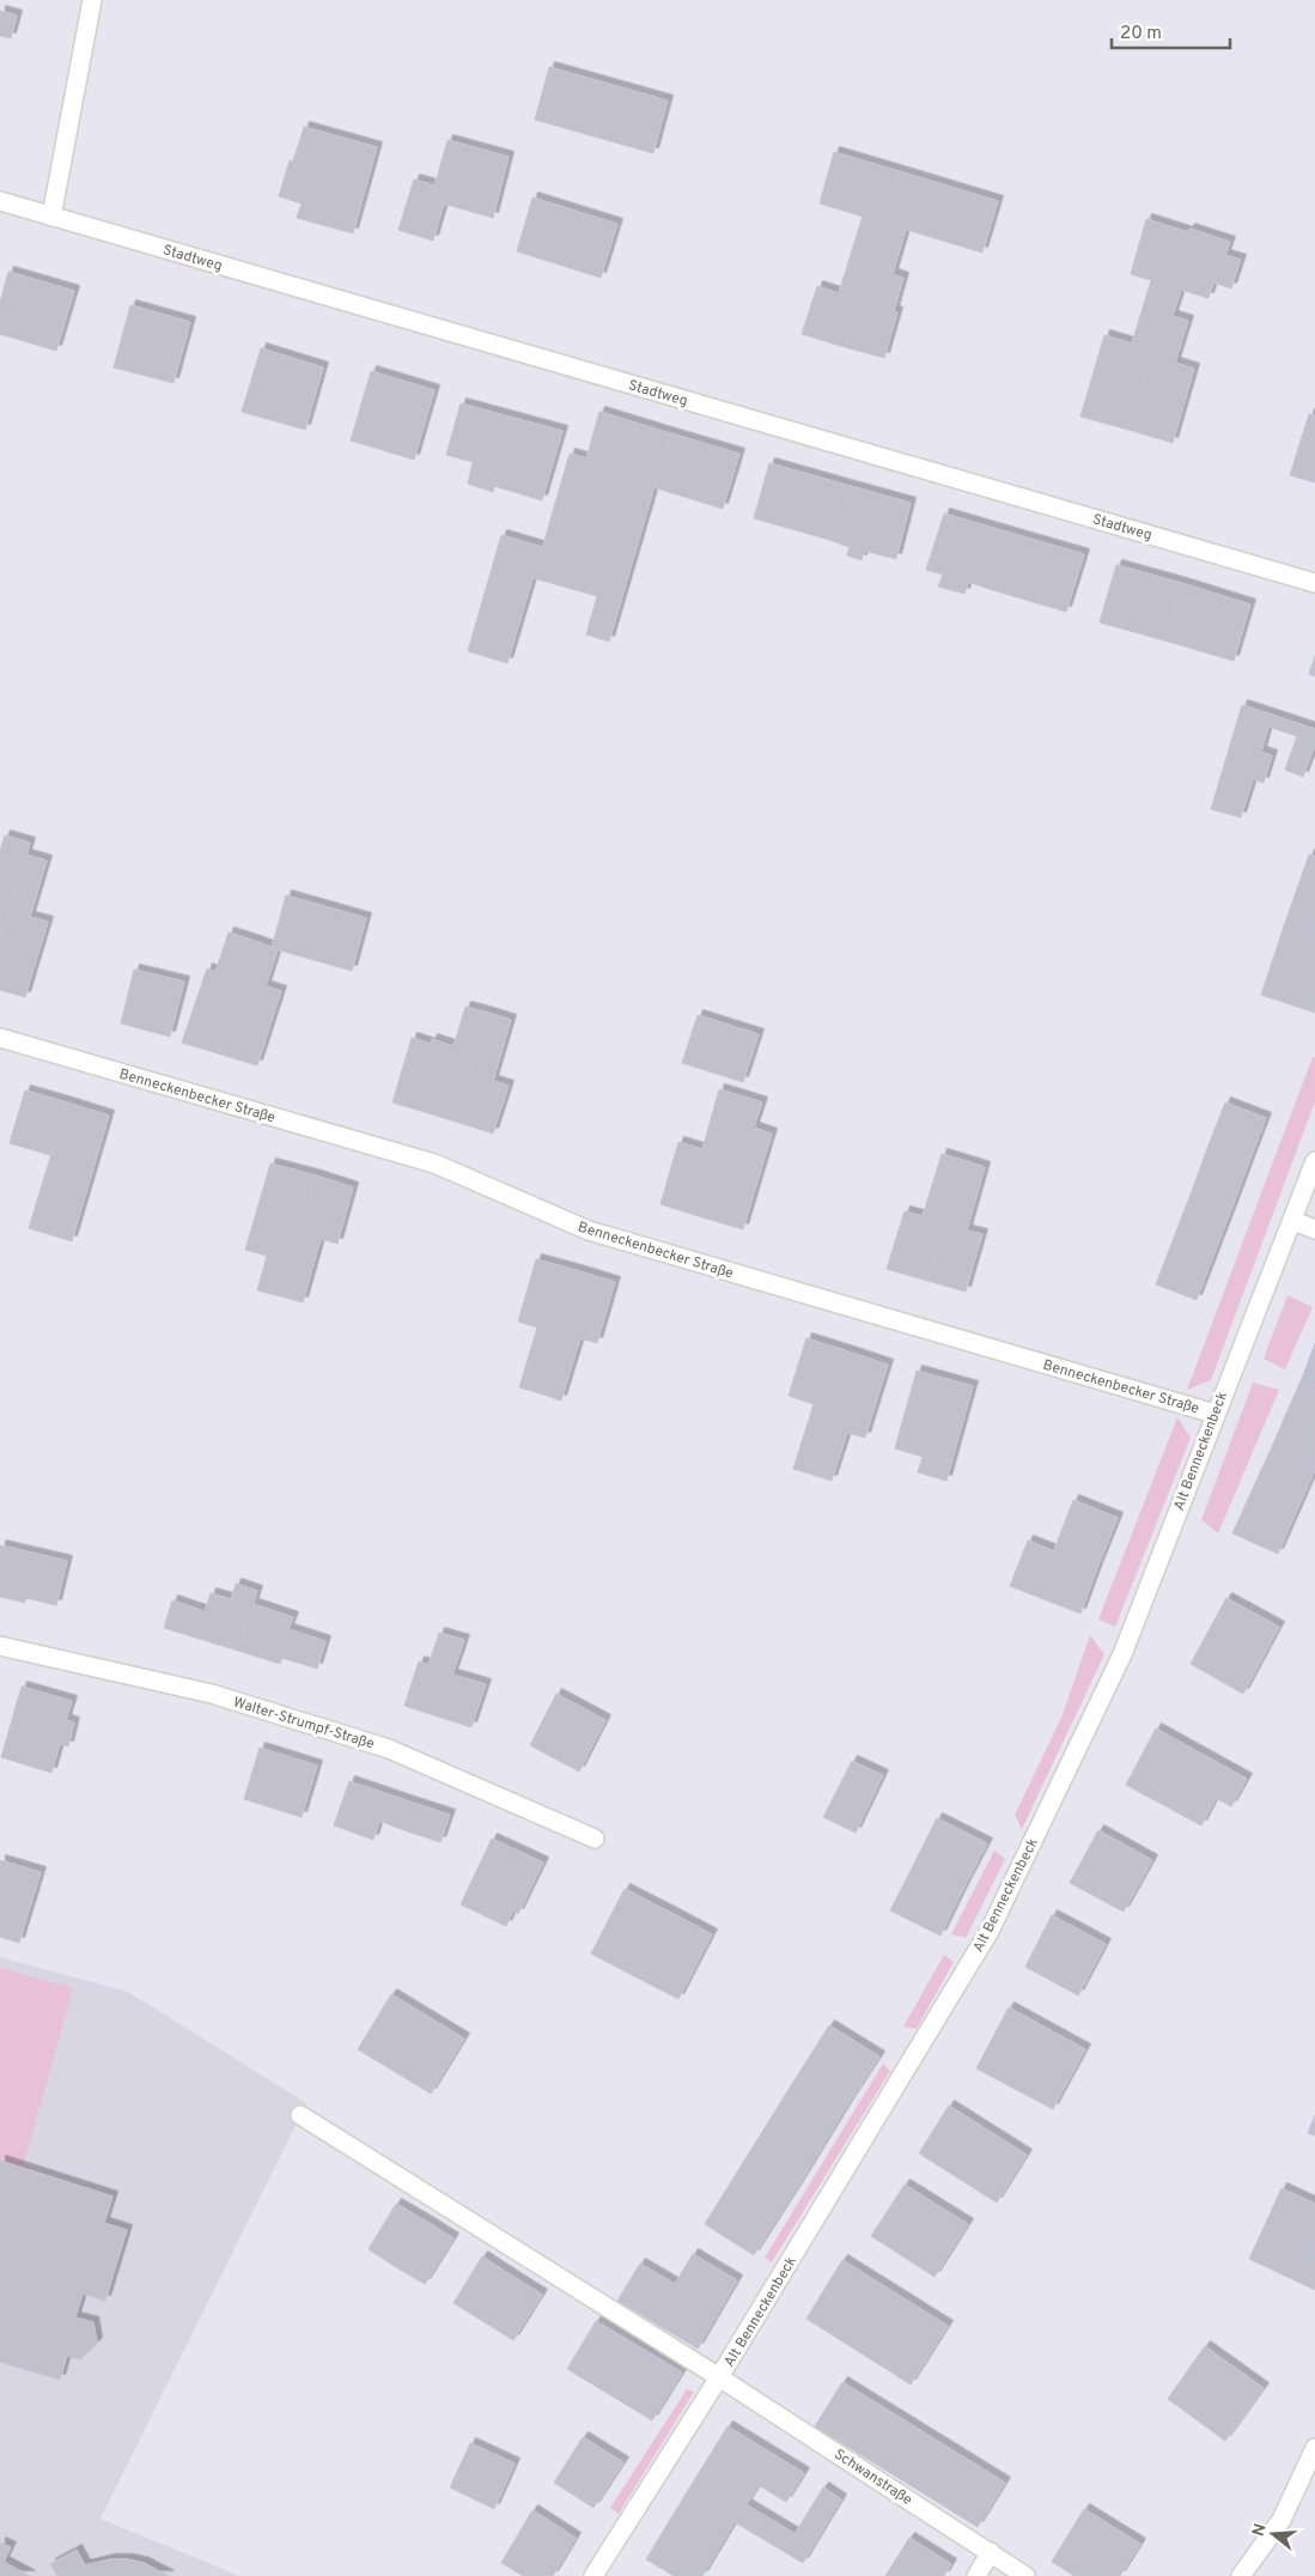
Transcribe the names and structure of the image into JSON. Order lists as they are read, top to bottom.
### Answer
{
  "streets": {
    "street": [
      "Stadtweg",
      "Benneckenbecker Straße",
      "Alt Benneckenbeck",
      "Walter-Strumpf-Straße",
      "Schwanstraße"
    ]
  },
  "crossings": [
    ["Benneckenbecker Straße", "Alt Benneckenbeck"],
    ["Alt Benneckenbeck", "Schwanstraße"]
  ],
  "scale_bar": "20 m",
  "north": "left"
}
